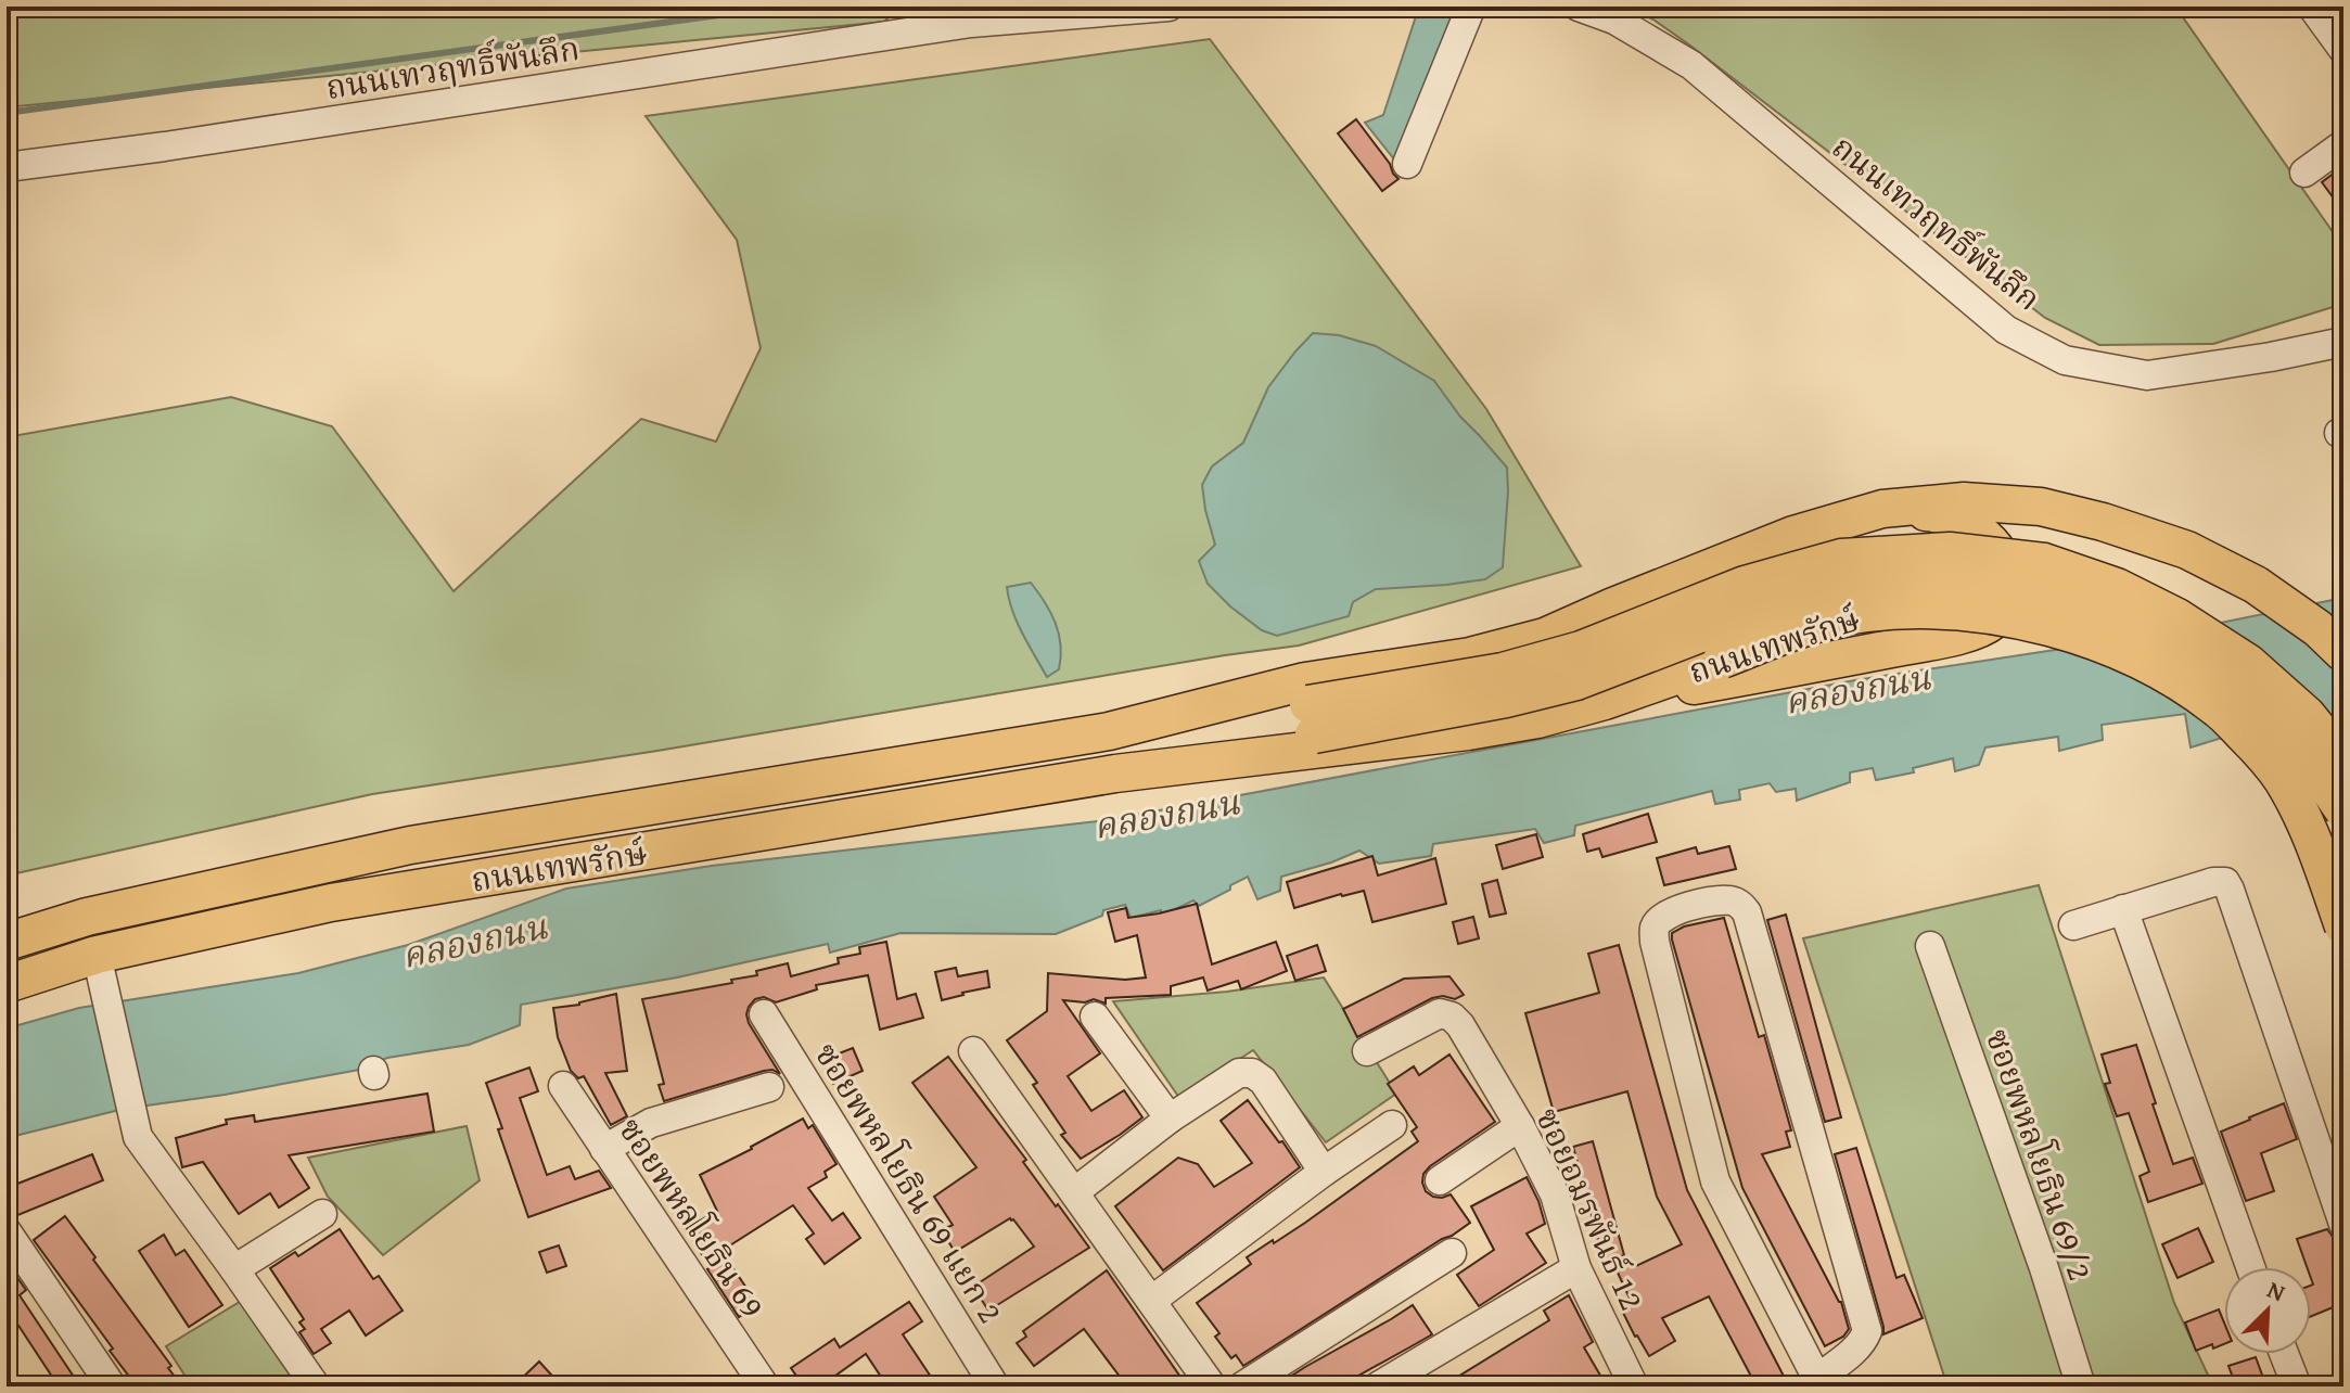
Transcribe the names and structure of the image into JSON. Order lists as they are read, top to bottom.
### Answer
{
  "streets": {
    "main road": ["ถนนเทพรักษ์"],
    "street": [
      "ถนนเทวฤทธิ์พันลึก",
      "ซอยพหลโยธิน 69/2",
      "ซอยพหลโยธิน 69 แยก 2",
      "ซอยอมรพันธ์ 12",
      "ซอยพหลโยธิน 69"
    ]
  },
  "water": ["คลองถนน"],
  "north": "top right"
}
